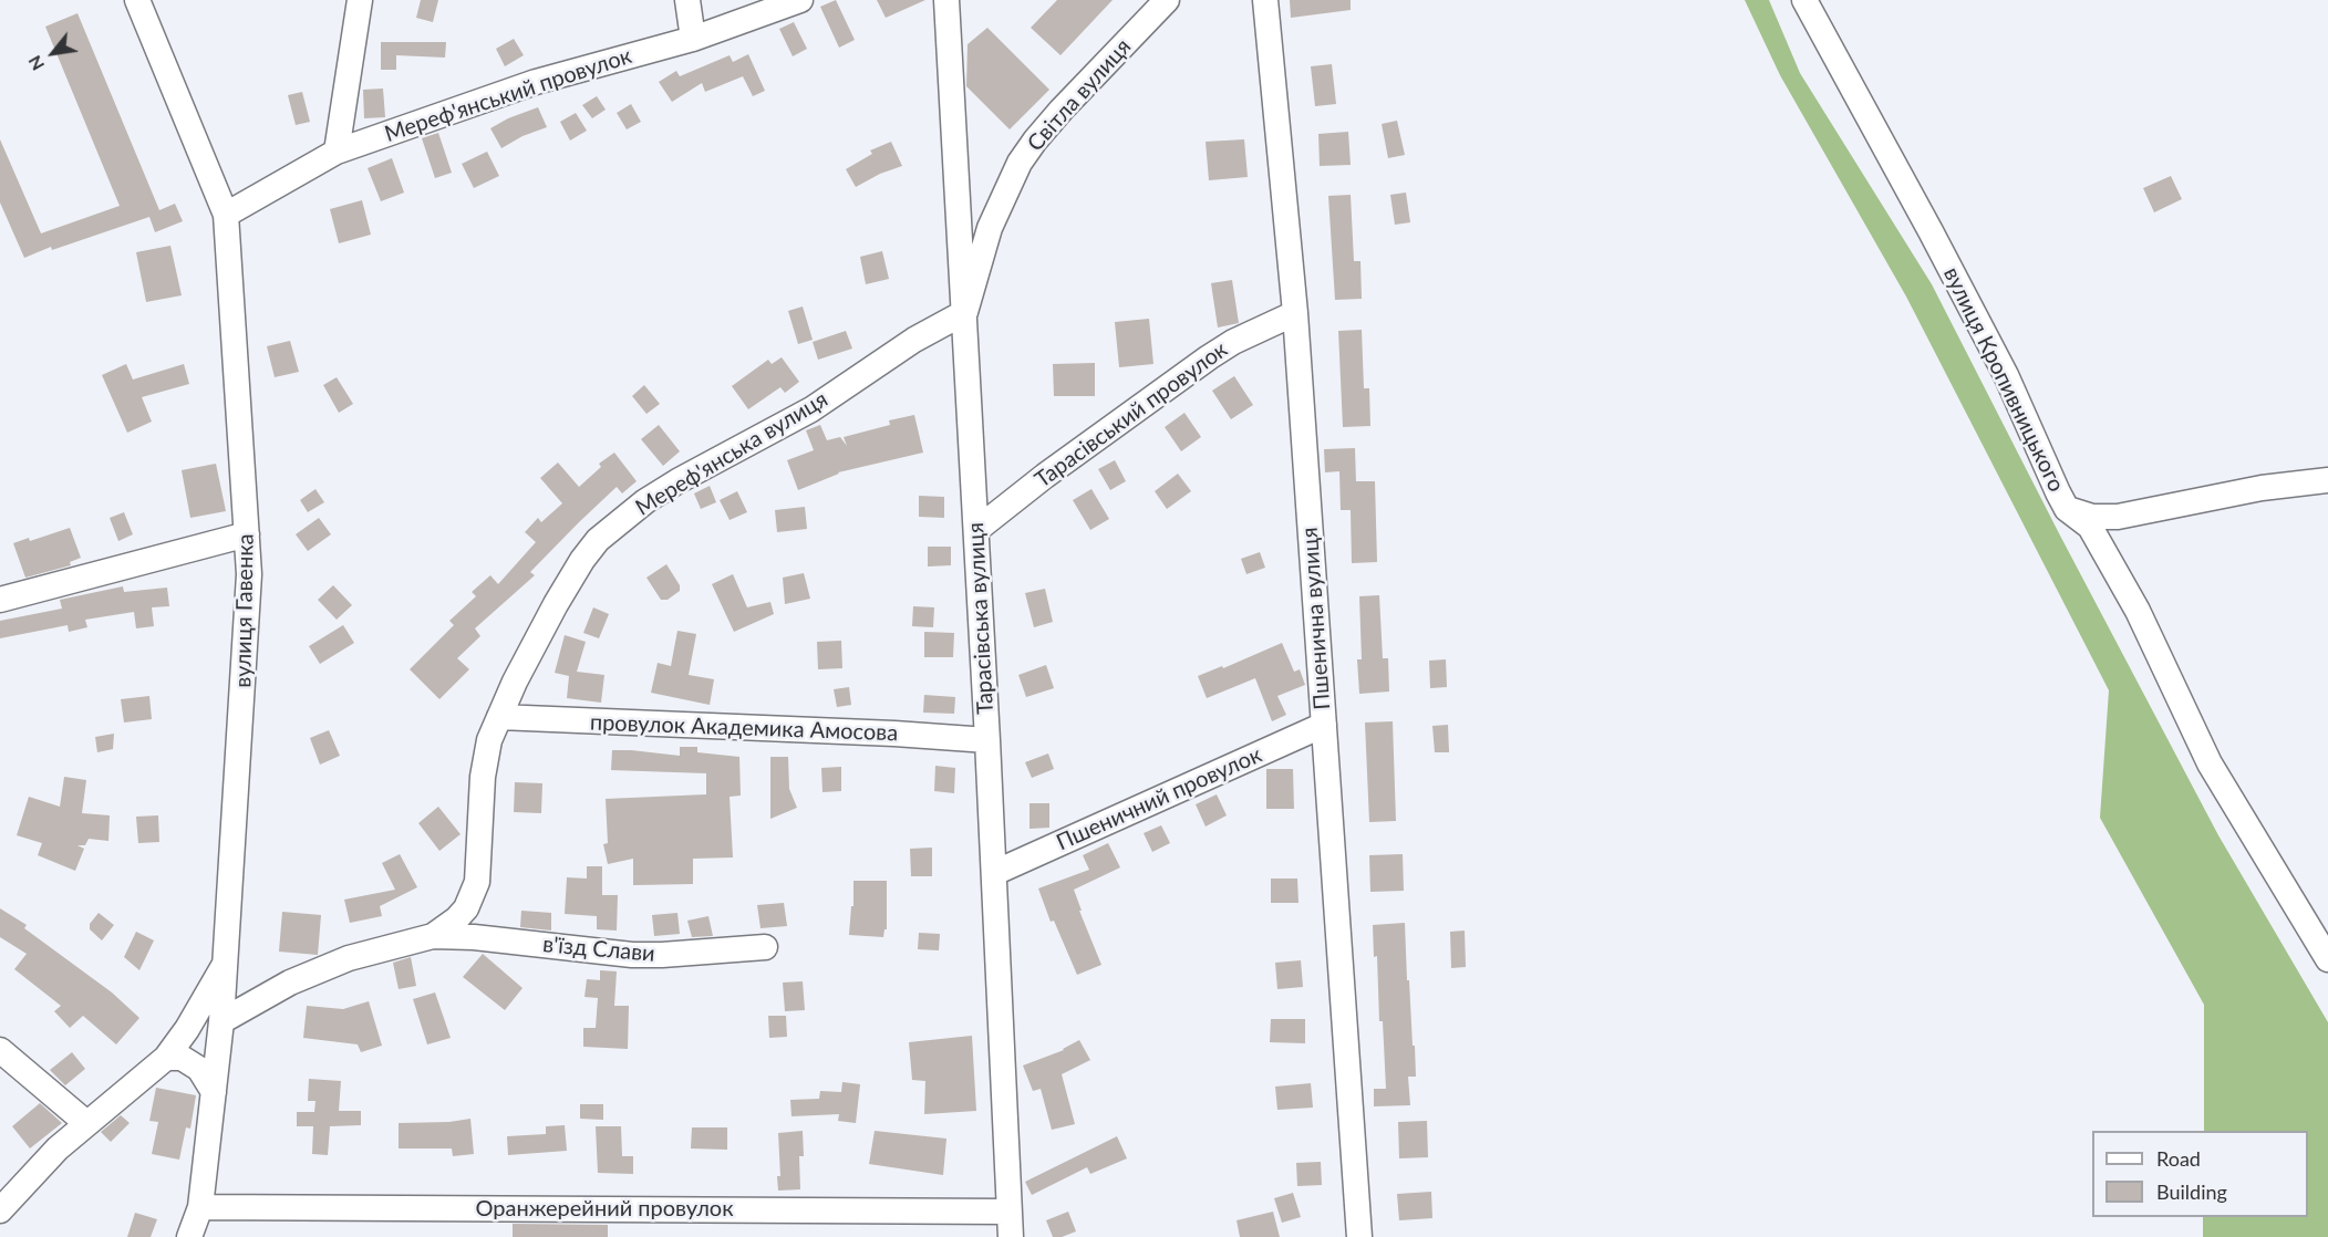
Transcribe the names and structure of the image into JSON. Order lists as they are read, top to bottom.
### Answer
{
  "streets": {
    "street": [
      "Мереф'янський провулок",
      "Світла вулиця",
      "вулиця Кропивницького",
      "Тарасівський провулок",
      "Мереф'янська вулиця",
      "вулиця Гавенка",
      "Тарасівська вулиця",
      "Пшенична вулиця",
      "провулок Академика Амосова",
      "Пшеничний провулок",
      "в'їзд Слави",
      "Оранжерейний провулок"
    ]
  },
  "crossings": [
    ["Мереф'янський провулок", "вулиця Гавенка"],
    ["Світла вулиця", "Мереф'янська вулиця"],
    ["Світла вулиця", "Тарасівська вулиця"],
    ["Тарасівський провулок", "Тарасівська вулиця"],
    ["Тарасівський провулок", "Пшенична вулиця"],
    ["Мереф'янська вулиця", "вулиця Гавенка"],
    ["Мереф'янська вулиця", "Тарасівська вулиця"],
    ["Мереф'янська вулиця", "провулок Академика Амосова"],
    ["Мереф'янська вулиця", "в'їзд Слави"],
    ["вулиця Гавенка", "Оранжерейний провулок"],
    ["Тарасівська вулиця", "провулок Академика Амосова"],
    ["Тарасівська вулиця", "Пшеничний провулок"],
    ["Тарасівська вулиця", "Оранжерейний провулок"],
    ["Пшенична вулиця", "Пшеничний провулок"]
  ],
  "legend": ["Road", "Building"],
  "north": "bottom left"
}
